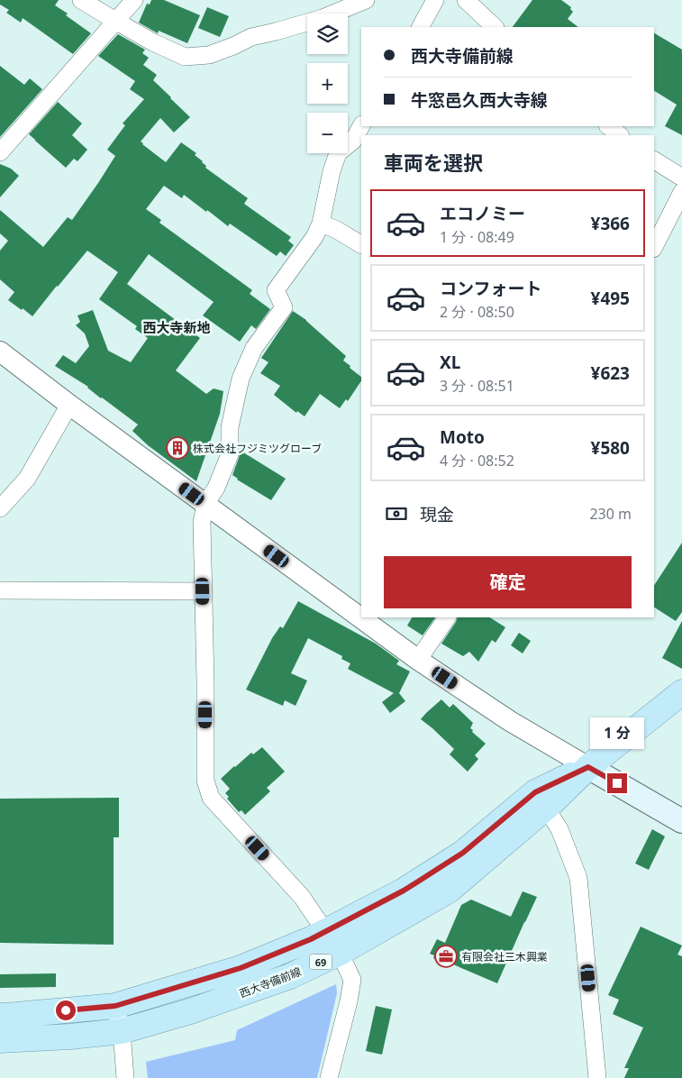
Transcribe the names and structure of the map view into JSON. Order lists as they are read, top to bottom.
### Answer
{
  "streets": {
    "main road": ["69", "西大寺備前線"]
  },
  "districts": ["西大寺新地"],
  "places": {
    "building": ["株式会社フジミツグローブ"],
    "office": ["有限会社三木興業"]
  },
  "page": {
    "map_buttons": ["+", "−"],
    "banner": ["西大寺備前線", "牛窓邑久西大寺線"],
    "heading": "車両を選択",
    "list": [
      {
        "name": "エコノミー",
        "note": "1 分 · 08:49",
        "value": "¥366"
      },
      {
        "name": "コンフォート",
        "note": "2 分 · 08:50",
        "value": "¥495"
      },
      {
        "name": "XL",
        "note": "3 分 · 08:51",
        "value": "¥623"
      },
      {
        "name": "Moto",
        "note": "4 分 · 08:52",
        "value": "¥580"
      }
    ],
    "pay": ["現金", "230 m"],
    "buttons": "確定",
    "bubble": "1 分"
  }
}
